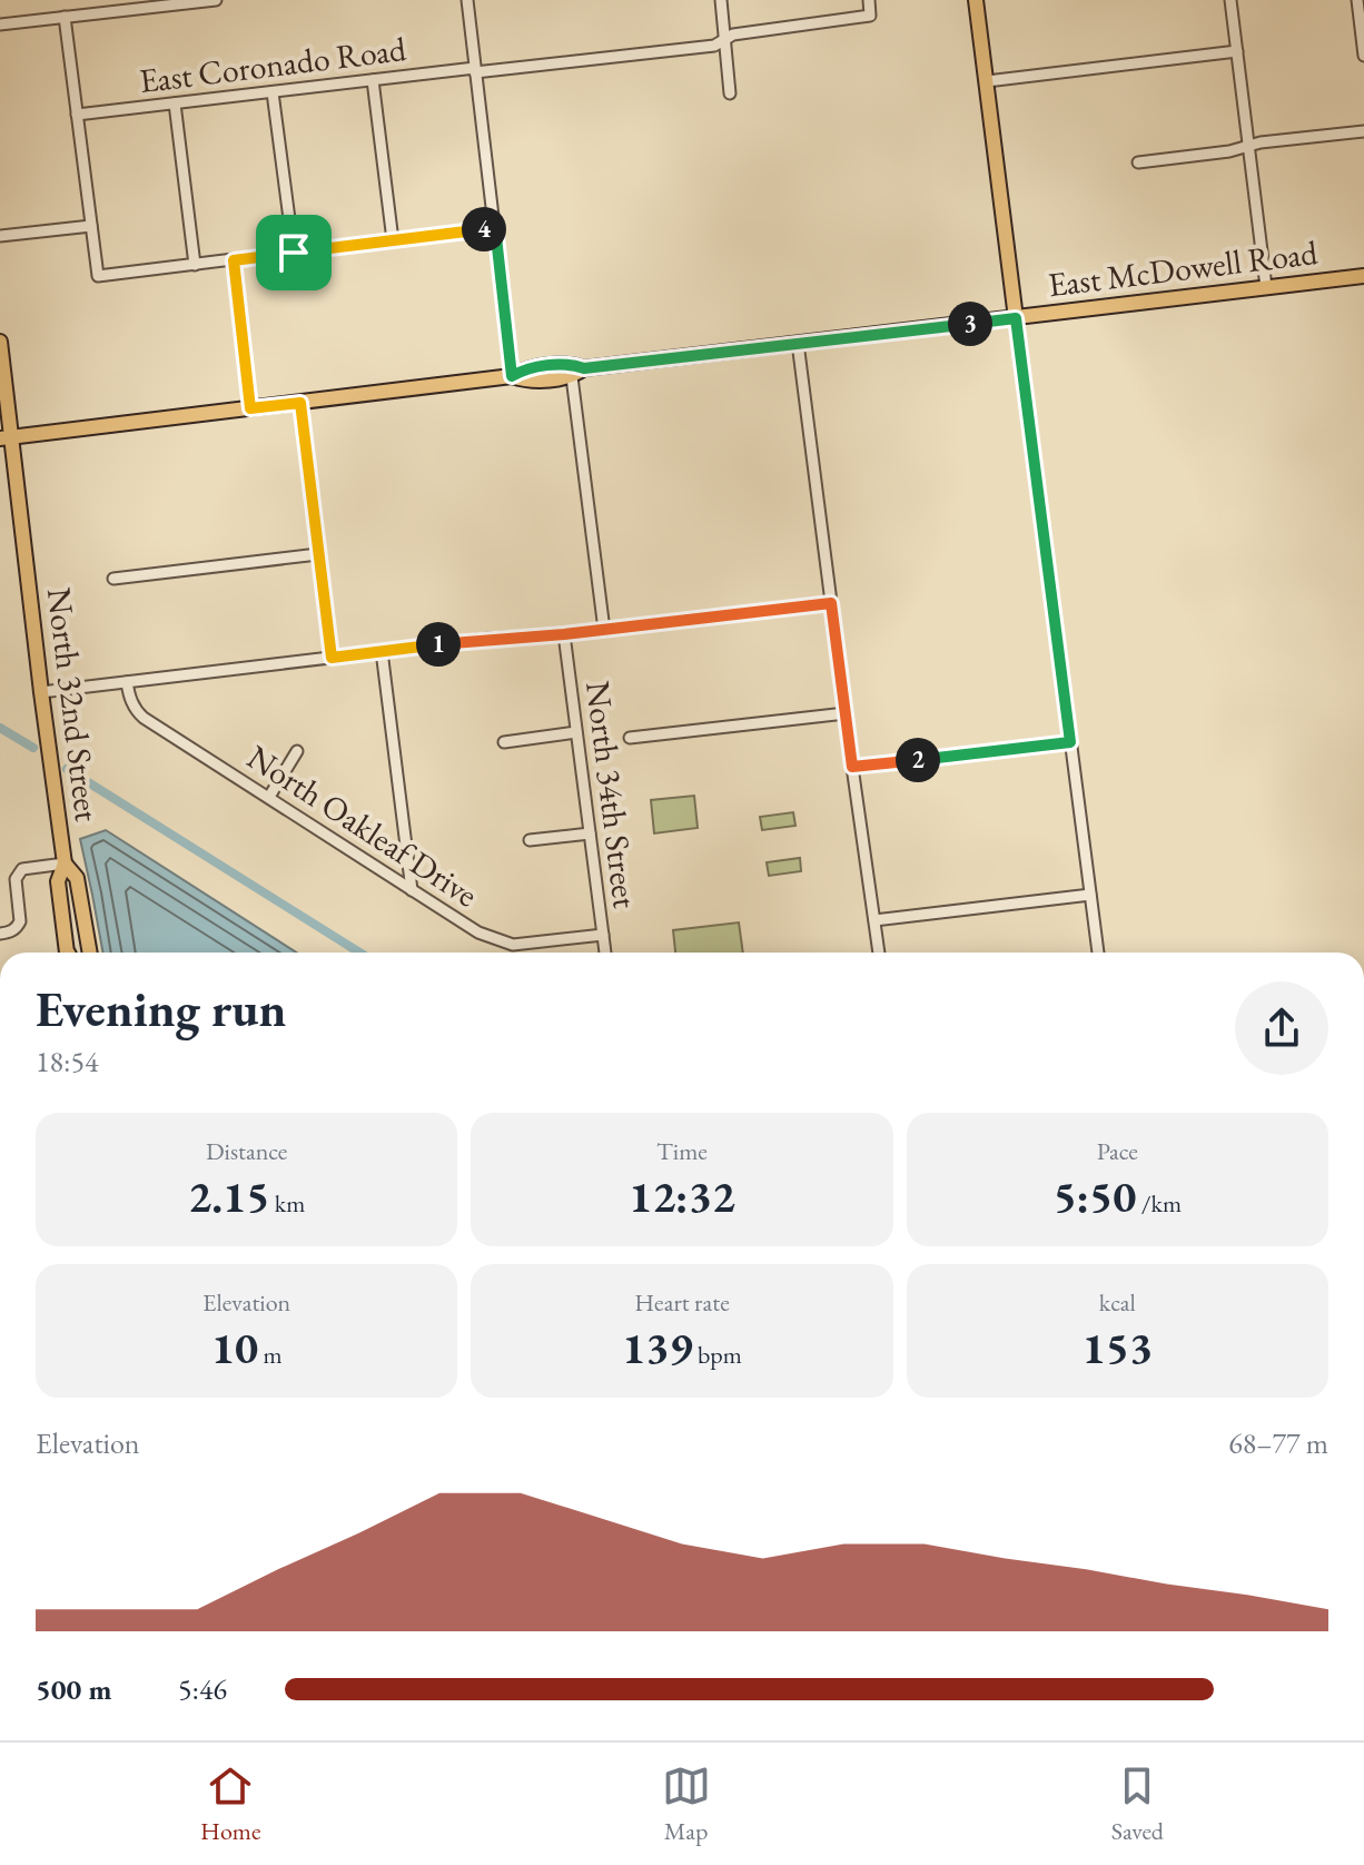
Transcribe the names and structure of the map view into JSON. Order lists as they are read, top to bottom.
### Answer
{
  "streets": {
    "main road": ["East McDowell Road", "North 32nd Street"],
    "street": ["East Coronado Road", "North 34th Street", "North Oakleaf Drive"]
  },
  "crossings": [
    ["East McDowell Road", "North 32nd Street"],
    ["North 34th Street", "North Oakleaf Drive"]
  ],
  "page": {
    "pins": [
      "4",
      "3",
      "1",
      "2"
    ],
    "heading": ["Evening run", "18:54"],
    "stats": [
      ["Distance", "2.15 km"],
      ["Time", "12:32"],
      ["Pace", "5:50 /km"],
      ["Elevation", "10 m"],
      ["Heart rate", "139 bpm"],
      ["kcal", "153"]
    ],
    "chart": ["Elevation", "68–77 m"],
    "list": [
      {
        "name": "500 m",
        "note": "5:46"
      }
    ],
    "tabs": ["Home", "Map", "Saved"]
  }
}
